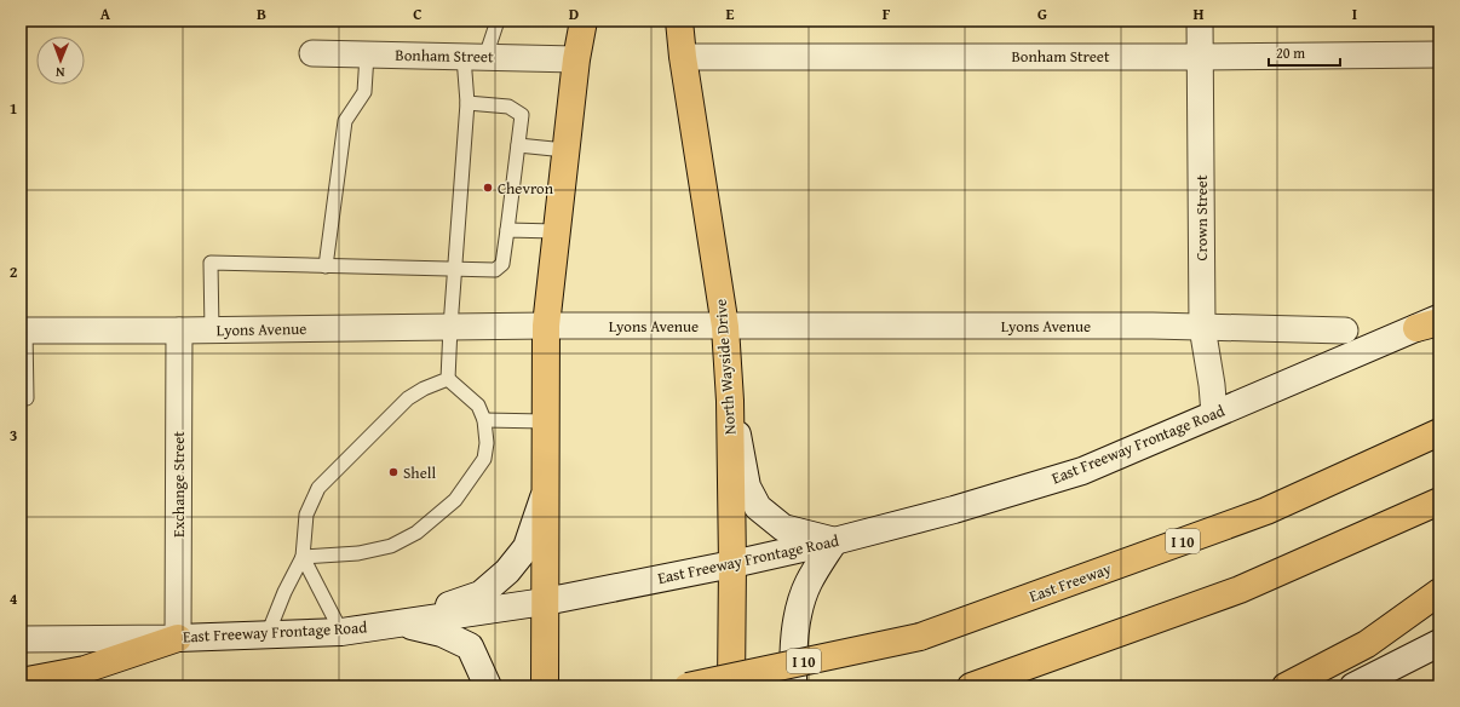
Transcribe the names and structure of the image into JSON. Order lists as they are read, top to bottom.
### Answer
{
  "streets": {
    "main road": [
      "North Wayside Drive",
      "East Freeway Frontage Road",
      "I 10",
      "East Freeway"
    ],
    "street": [
      "Bonham Street",
      "Crown Street",
      "Lyons Avenue",
      "Exchange Street"
    ]
  },
  "crossings": [
    ["Bonham Street", "Crown Street"],
    ["Bonham Street", "North Wayside Drive"],
    ["Crown Street", "Lyons Avenue"],
    ["Crown Street", "East Freeway Frontage Road"],
    ["Lyons Avenue", "North Wayside Drive"],
    ["Lyons Avenue", "Exchange Street"],
    ["North Wayside Drive", "East Freeway Frontage Road"],
    ["East Freeway Frontage Road", "Exchange Street"]
  ],
  "places": ["Chevron", "Shell"],
  "scale_bar": "20 m",
  "north": "bottom",
  "grid": {
    "columns": [
      "A",
      "B",
      "C",
      "D",
      "E",
      "F",
      "G",
      "H",
      "I"
    ],
    "rows": [
      "1",
      "2",
      "3",
      "4"
    ]
  }
}
